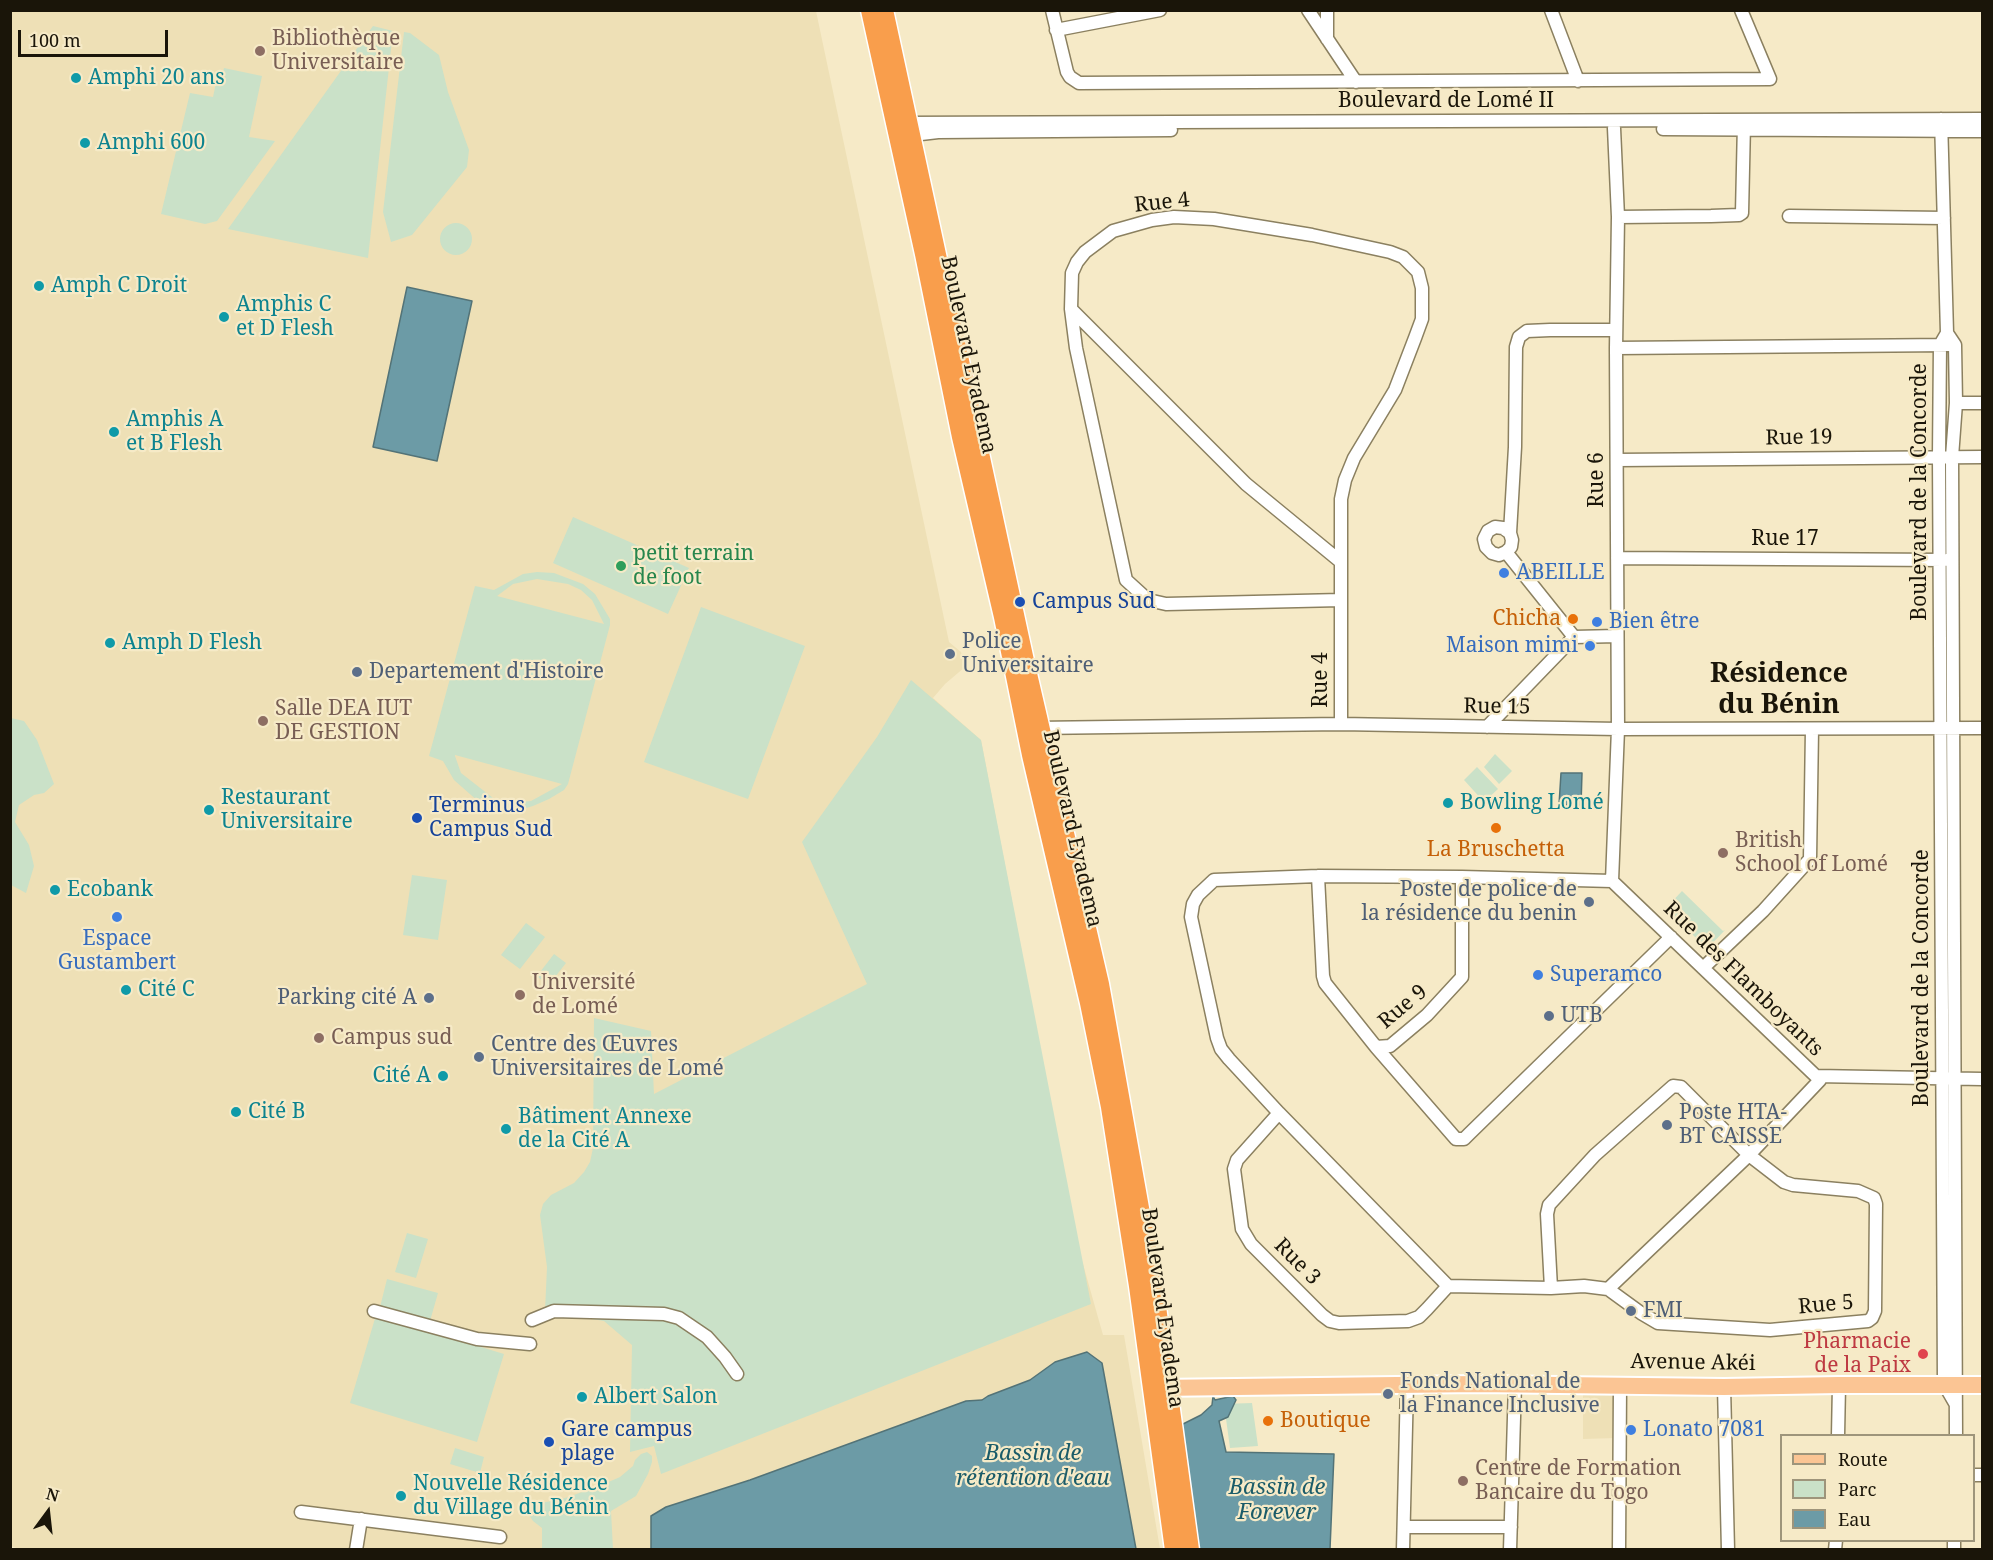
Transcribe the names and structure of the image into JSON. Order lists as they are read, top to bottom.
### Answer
{
  "streets": {
    "highway": ["Boulevard Eyadema"],
    "main road": ["Avenue Akéi"],
    "street": [
      "Boulevard de Lomé II",
      "Rue 4",
      "Rue 19",
      "Rue 6",
      "Boulevard de la Concorde",
      "Rue 17",
      "Rue 15",
      "Rue des Flamboyants",
      "Rue 9",
      "Rue 3",
      "Rue 5"
    ]
  },
  "crossings": [
    ["Boulevard de Lomé II", "Boulevard Eyadema"],
    ["Boulevard de Lomé II", "Rue 6"],
    ["Rue 4", "Rue 15"],
    ["Boulevard Eyadema", "Rue 15"],
    ["Boulevard Eyadema", "Avenue Akéi"],
    ["Rue 19", "Rue 6"],
    ["Rue 19", "Boulevard de la Concorde"],
    ["Rue 6", "Rue 17"],
    ["Rue 6", "Rue 15"],
    ["Rue 6", "Rue des Flamboyants"],
    ["Boulevard de la Concorde", "Rue 17"],
    ["Boulevard de la Concorde", "Rue 15"],
    ["Boulevard de la Concorde", "Avenue Akéi"],
    ["Rue des Flamboyants", "Rue 5"]
  ],
  "districts": ["Résidence du Bénin"],
  "water": ["Bassin de rétention d'eau", "Bassin de Forever"],
  "places": [
    "Bibliothèque Universitaire",
    "Amphi 20 ans",
    "Amphi 600",
    "Amph C Droit",
    "Amphis C et D Flesh",
    "Amphis A et B Flesh",
    "petit terrain de foot",
    "ABEILLE",
    "Campus Sud",
    "Chicha",
    "Bien être",
    "Amph D Flesh",
    "Maison mimi",
    "Police Universitaire",
    "Departement d'Histoire",
    "Salle DEA IUT DE GESTION",
    "Bowling Lomé",
    "Restaurant Universitaire",
    "Terminus Campus Sud",
    "La Bruschetta",
    "British School of Lomé",
    "Ecobank",
    "Poste de police de la résidence du benin",
    "Espace Gustambert",
    "Superamco",
    "Cité C",
    "Université de Lomé",
    "Parking cité A",
    "UTB",
    "Campus sud",
    "Centre des Œuvres Universitaires de Lomé",
    "Cité A",
    "Cité B",
    "Poste HTA- BT CAISSE",
    "Bâtiment Annexe de la Cité A",
    "FMI",
    "Pharmacie de la Paix",
    "Fonds National de la Finance Inclusive",
    "Albert Salon",
    "Boutique",
    "Lonato 7081",
    "Gare campus plage",
    "Centre de Formation Bancaire du Togo",
    "Nouvelle Résidence du Village du Bénin"
  ],
  "legend": ["Route", "Parc", "Eau"],
  "scale_bar": "100 m",
  "north": "top"
}
